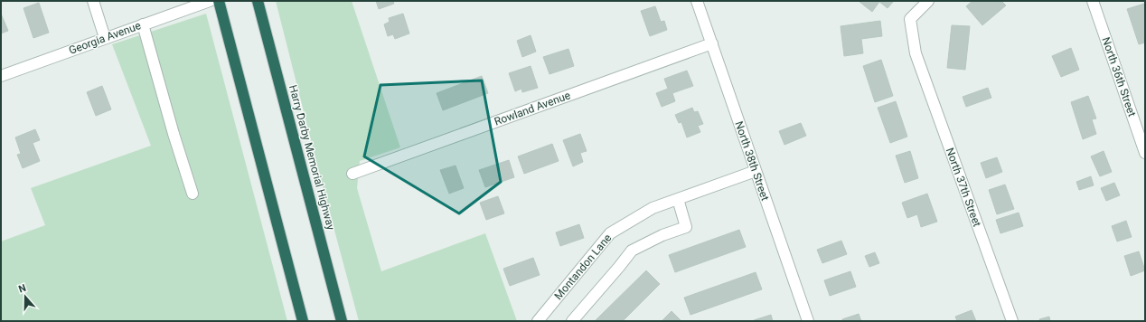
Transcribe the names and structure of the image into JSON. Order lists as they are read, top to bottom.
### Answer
{
  "streets": {
    "highway": ["Harry Darby Memorial Highway"],
    "street": [
      "Georgia Avenue",
      "North 36th Street",
      "Rowland Avenue",
      "North 38th Street",
      "North 37th Street",
      "Montandon Lane"
    ]
  },
  "crossings": [
    ["Rowland Avenue", "North 38th Street"],
    ["North 38th Street", "Montandon Lane"]
  ],
  "north": "top"
}
